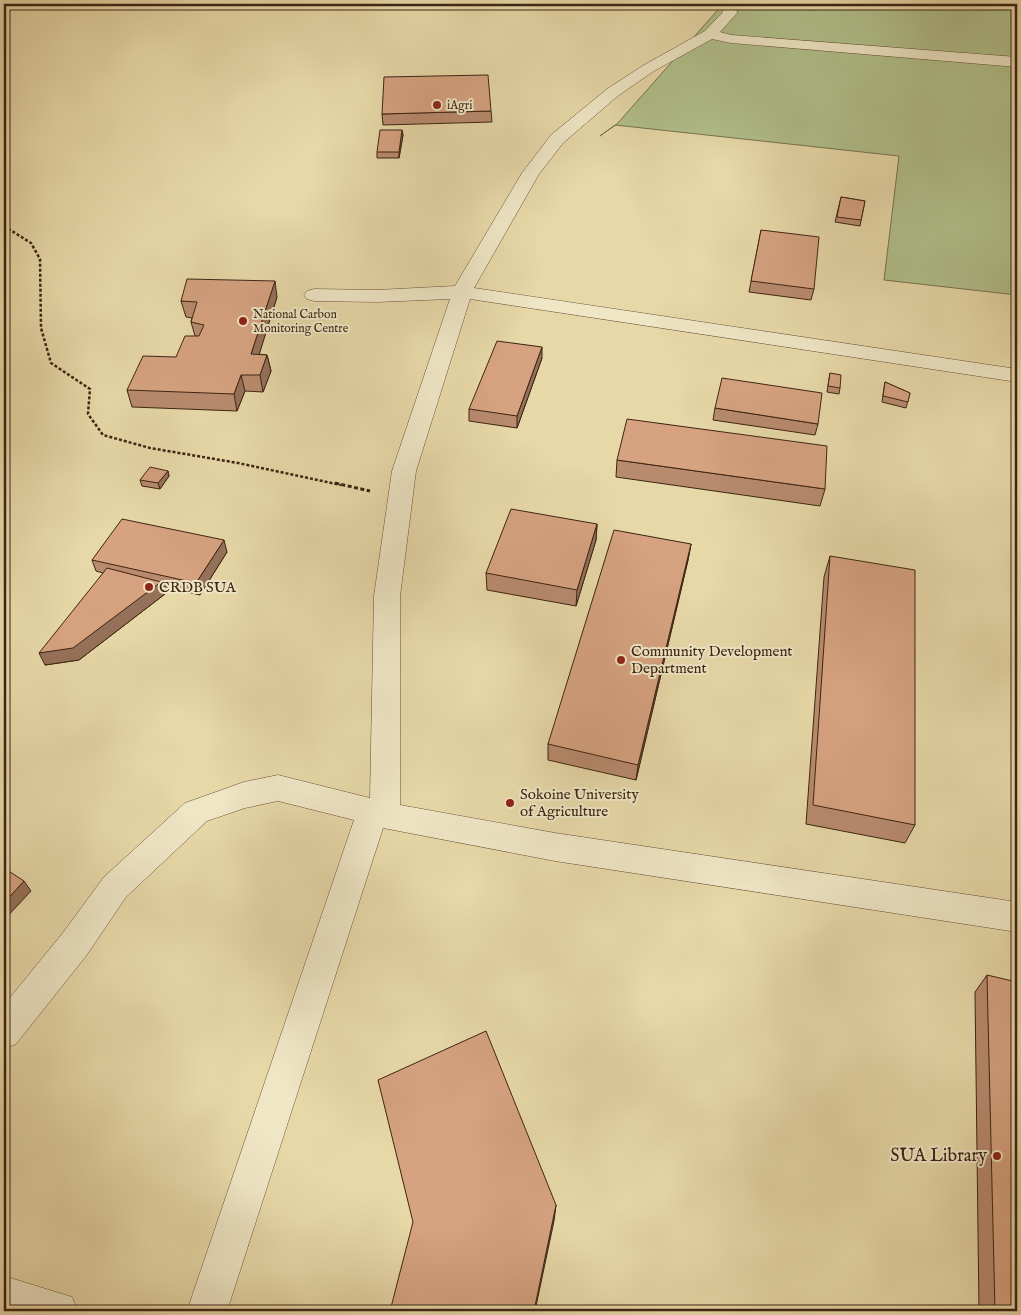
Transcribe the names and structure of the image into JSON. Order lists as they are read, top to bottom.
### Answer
{
  "places": [
    "iAgri",
    "National Carbon Monitoring Centre",
    "CRDB SUA",
    "Community Development Department",
    "Sokoine University of Agriculture",
    "SUA Library"
  ]
}
